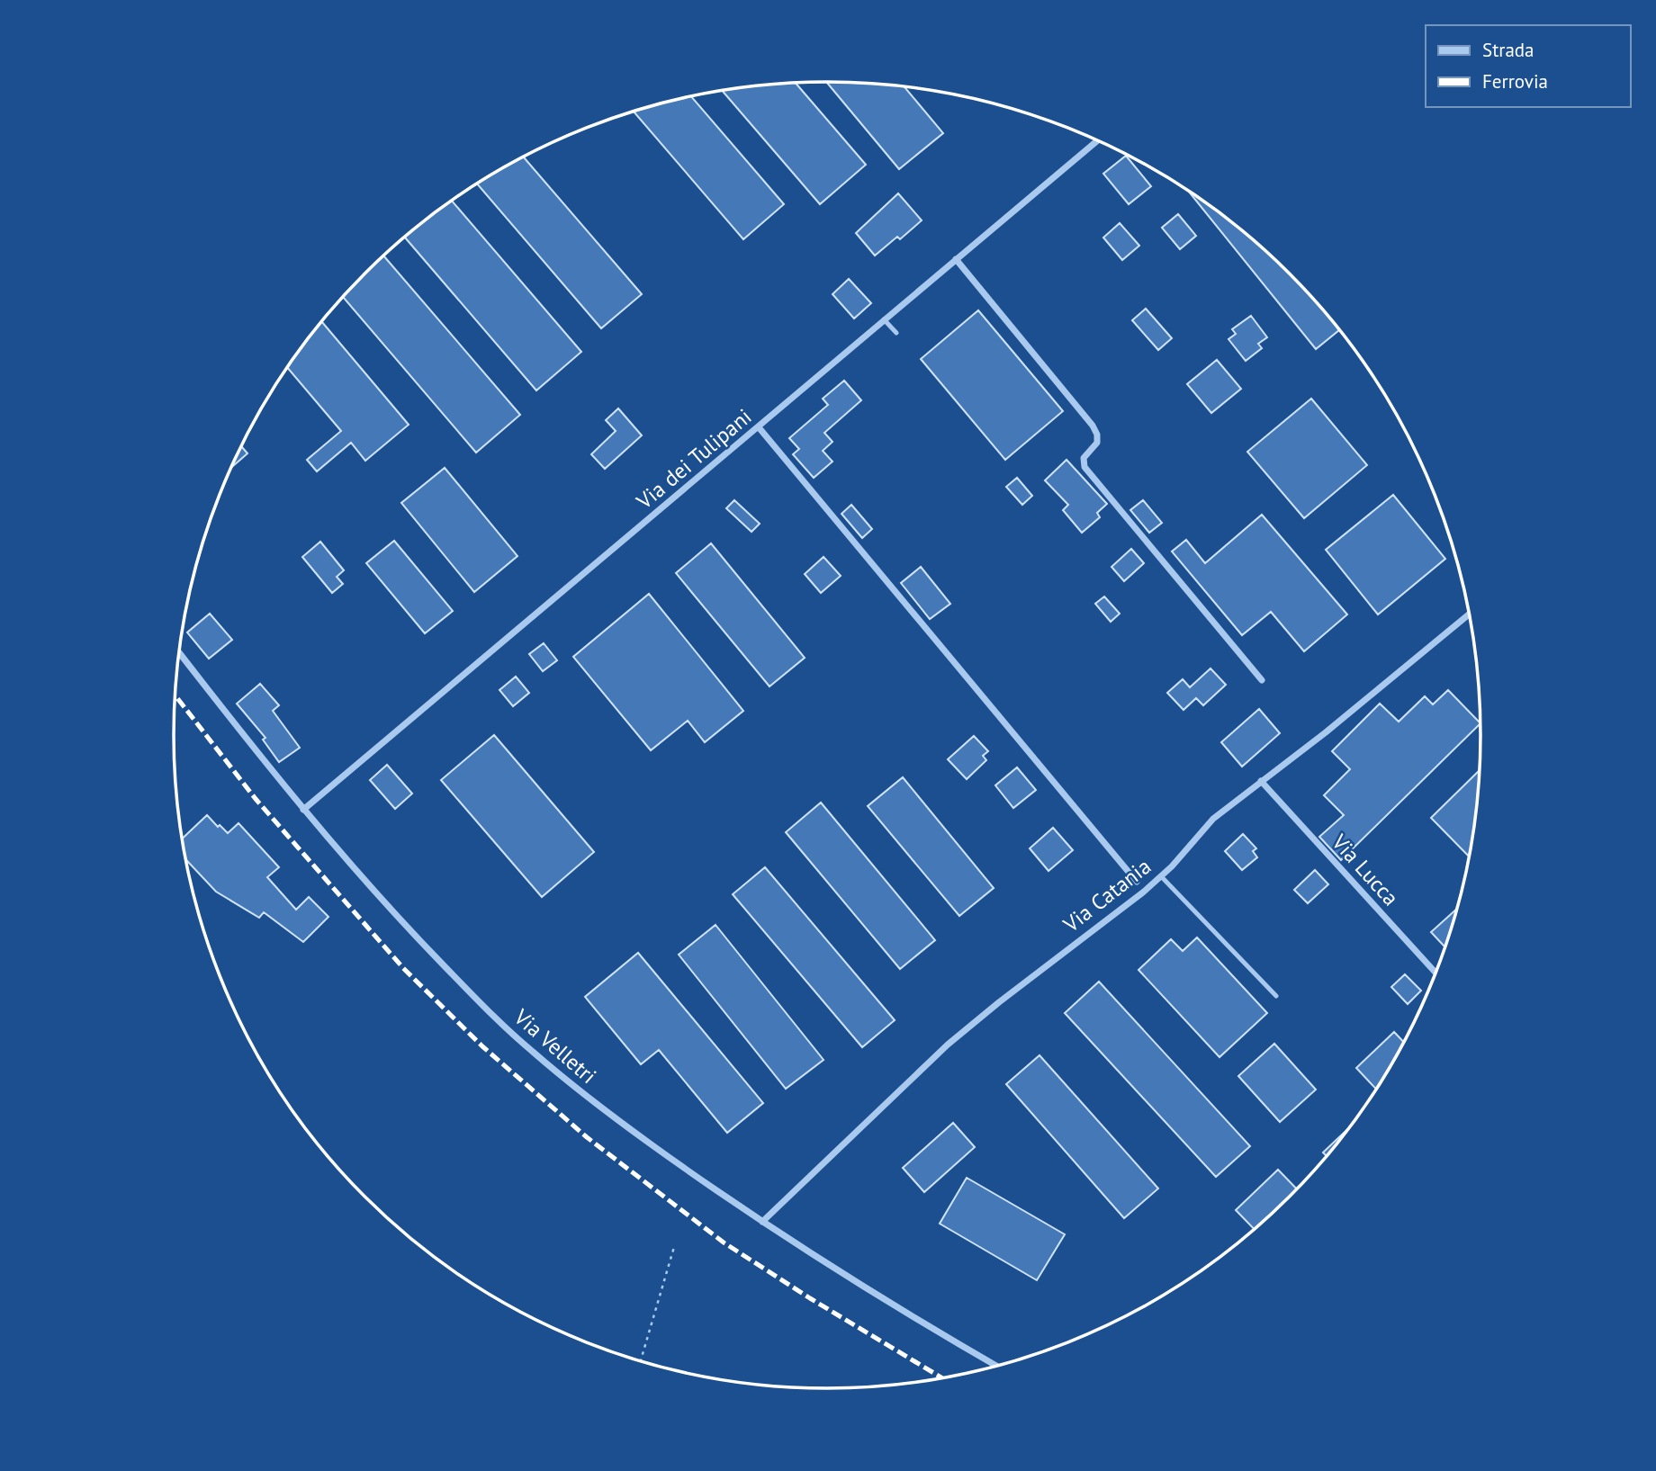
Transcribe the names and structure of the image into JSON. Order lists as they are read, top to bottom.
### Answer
{
  "streets": {
    "street": [
      "Via dei Tulipani",
      "Via Lucca",
      "Via Catania",
      "Via Velletri"
    ]
  },
  "crossings": [
    ["Via dei Tulipani", "Via Velletri"],
    ["Via Lucca", "Via Catania"],
    ["Via Catania", "Via Velletri"]
  ],
  "legend": ["Strada", "Ferrovia"]
}
